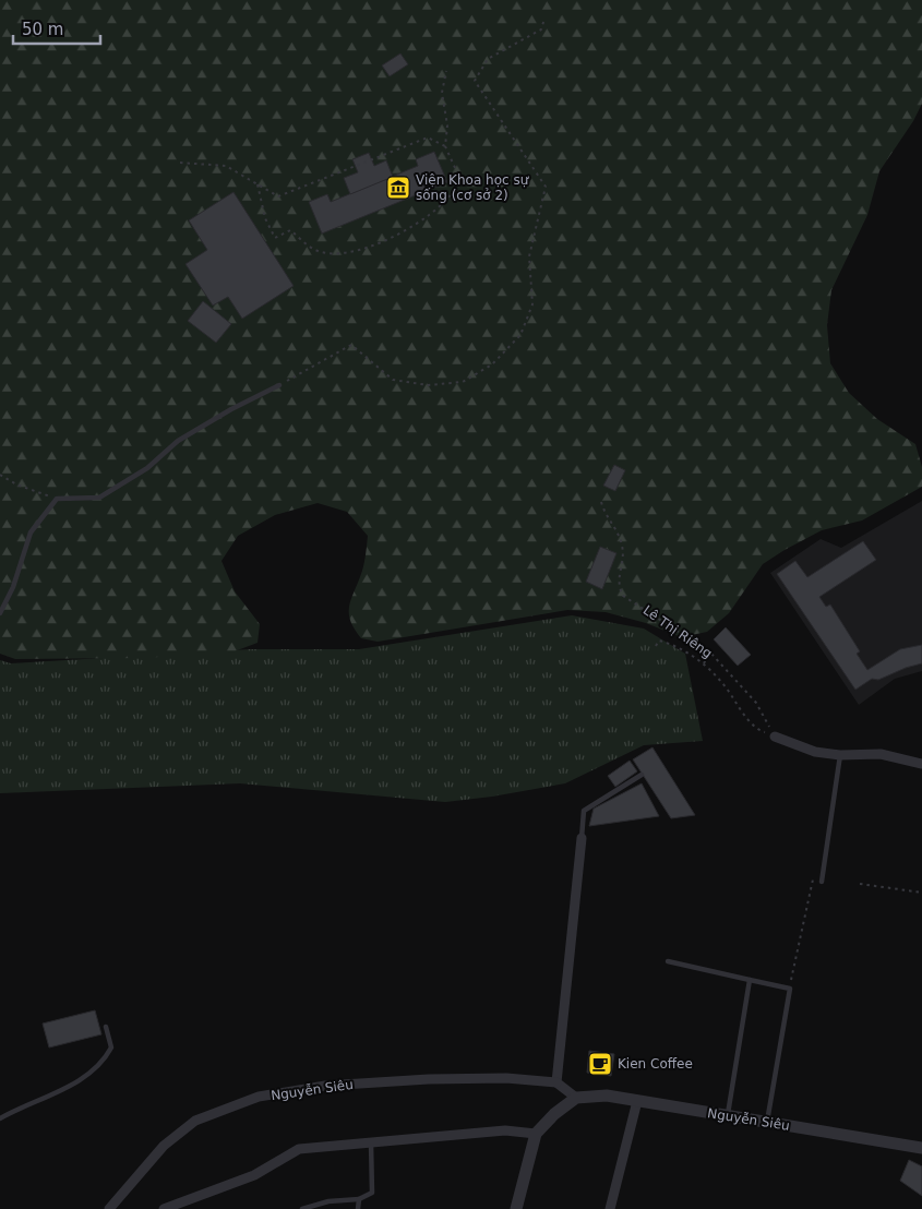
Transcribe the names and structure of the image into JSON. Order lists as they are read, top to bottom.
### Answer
{
  "streets": {
    "street": ["Nguyễn Siêu"],
    "path": ["Lê Thị Riêng"]
  },
  "places": {
    "museum": ["Viện Khoa học sự sống (cơ sở 2)"],
    "cafe": ["Kien Coffee"]
  },
  "scale_bar": "50 m"
}
